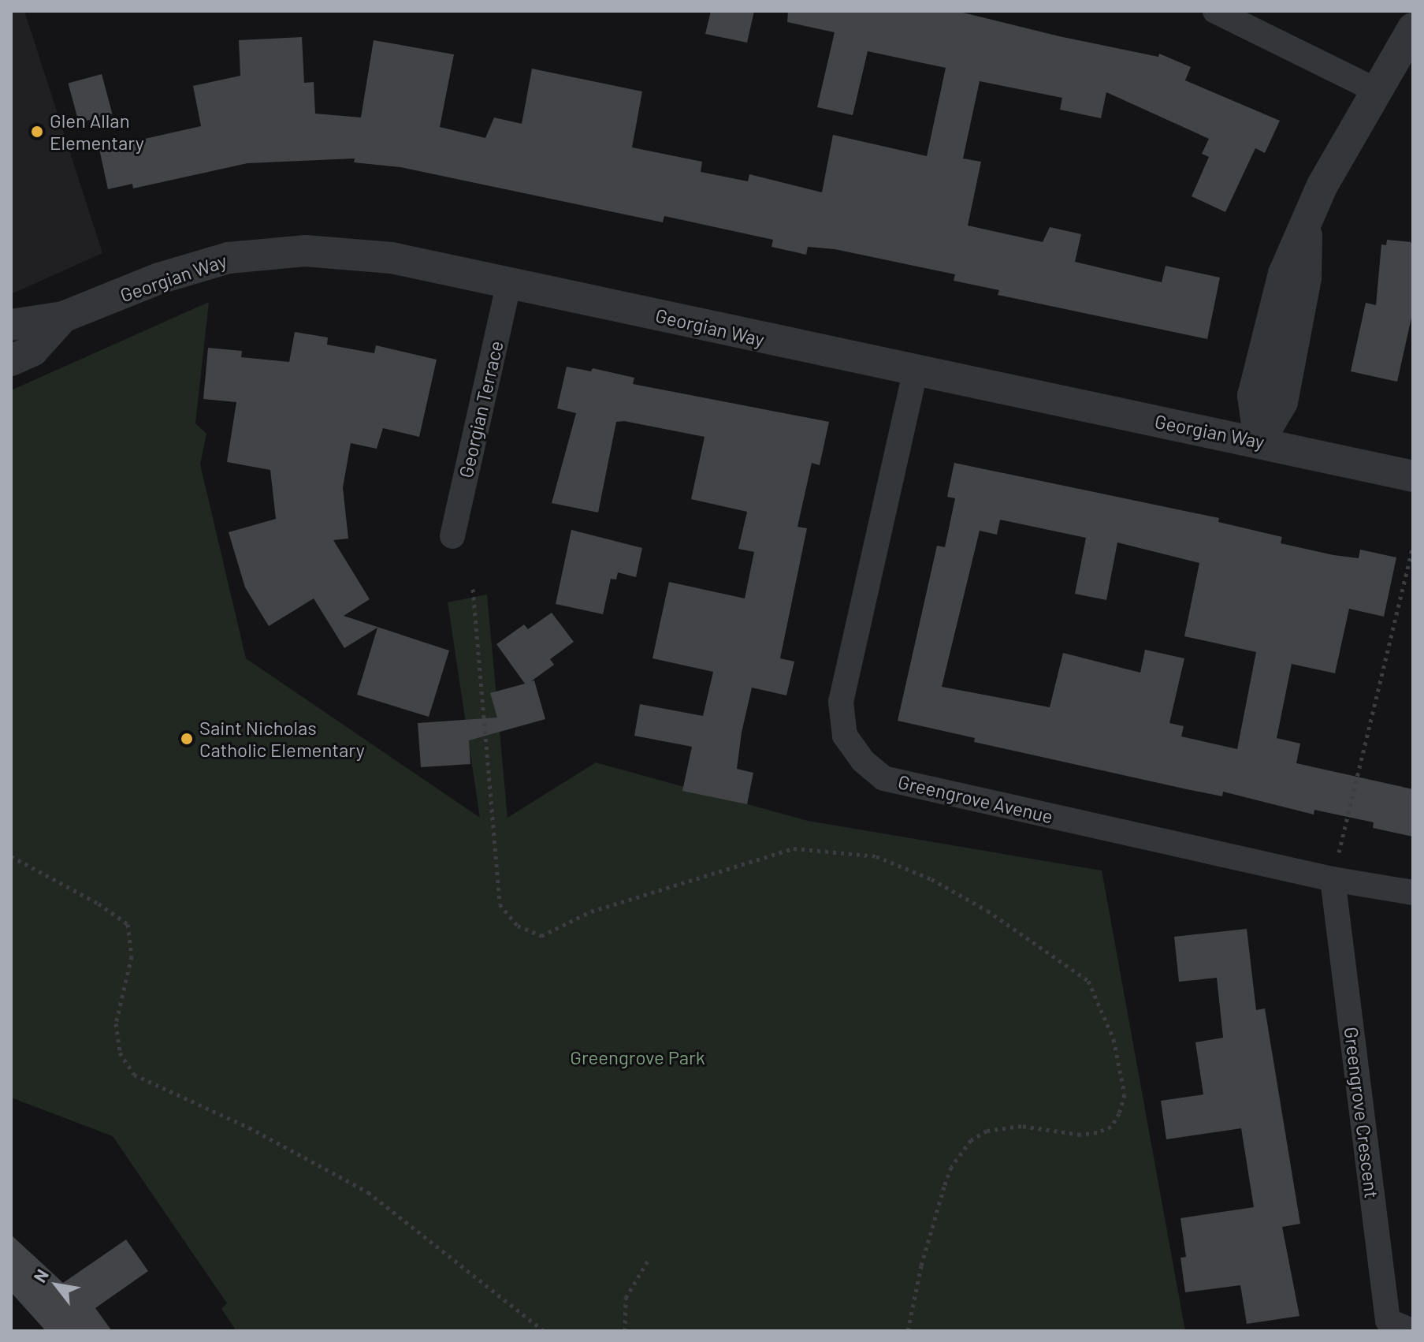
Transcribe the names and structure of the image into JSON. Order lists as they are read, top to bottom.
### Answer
{
  "streets": {
    "street": [
      "Georgian Way",
      "Georgian Terrace",
      "Greengrove Avenue",
      "Greengrove Crescent"
    ]
  },
  "crossings": [
    ["Georgian Way", "Georgian Terrace"],
    ["Georgian Way", "Greengrove Avenue"],
    ["Greengrove Avenue", "Greengrove Crescent"]
  ],
  "parks": ["Greengrove Park"],
  "places": ["Glen Allan Elementary", "Saint Nicholas Catholic Elementary"],
  "north": "top left"
}
